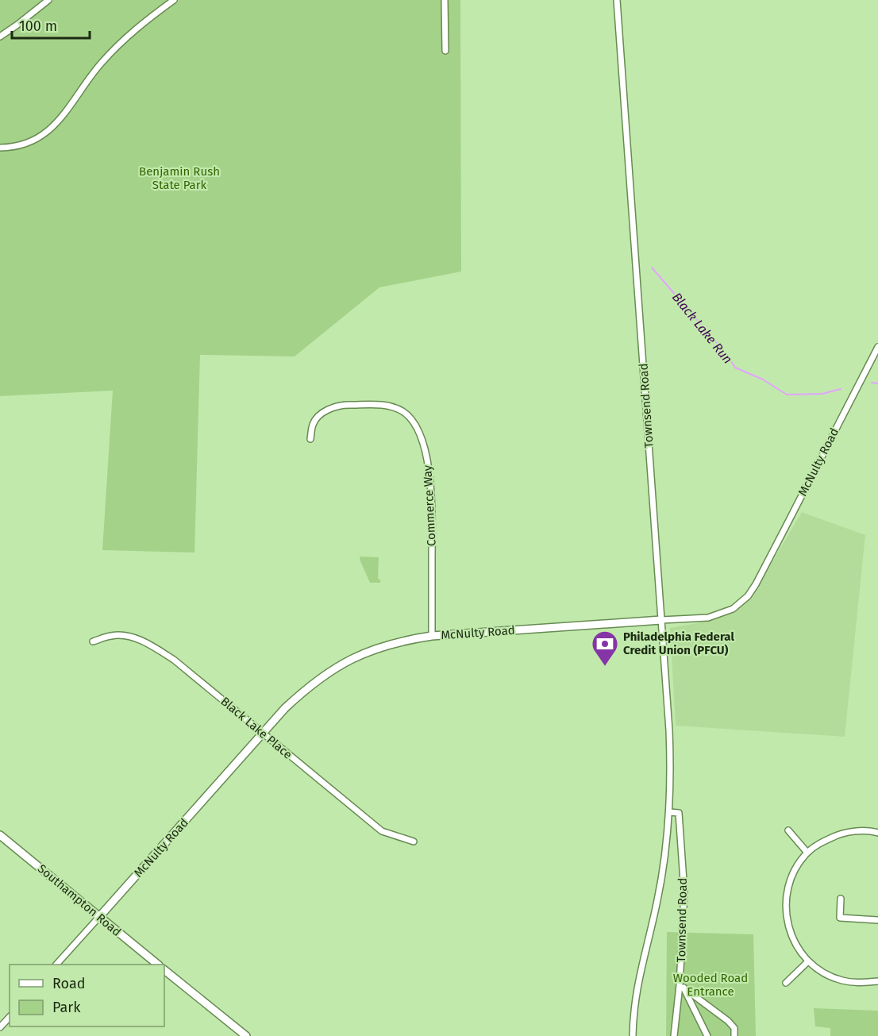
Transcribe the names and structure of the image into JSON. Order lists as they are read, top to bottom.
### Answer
{
  "streets": {
    "street": [
      "Townsend Road",
      "McNulty Road",
      "Commerce Way",
      "Black Lake Place",
      "Southampton Road"
    ]
  },
  "crossings": [
    ["Townsend Road", "McNulty Road"],
    ["McNulty Road", "Commerce Way"],
    ["McNulty Road", "Black Lake Place"],
    ["McNulty Road", "Southampton Road"]
  ],
  "water": ["Black Lake Run"],
  "parks": ["Benjamin Rush State Park", "Wooded Road Entrance"],
  "places": {
    "bank": ["Philadelphia Federal Credit Union (PFCU)"]
  },
  "legend": ["Road", "Park"],
  "scale_bar": "100 m"
}
